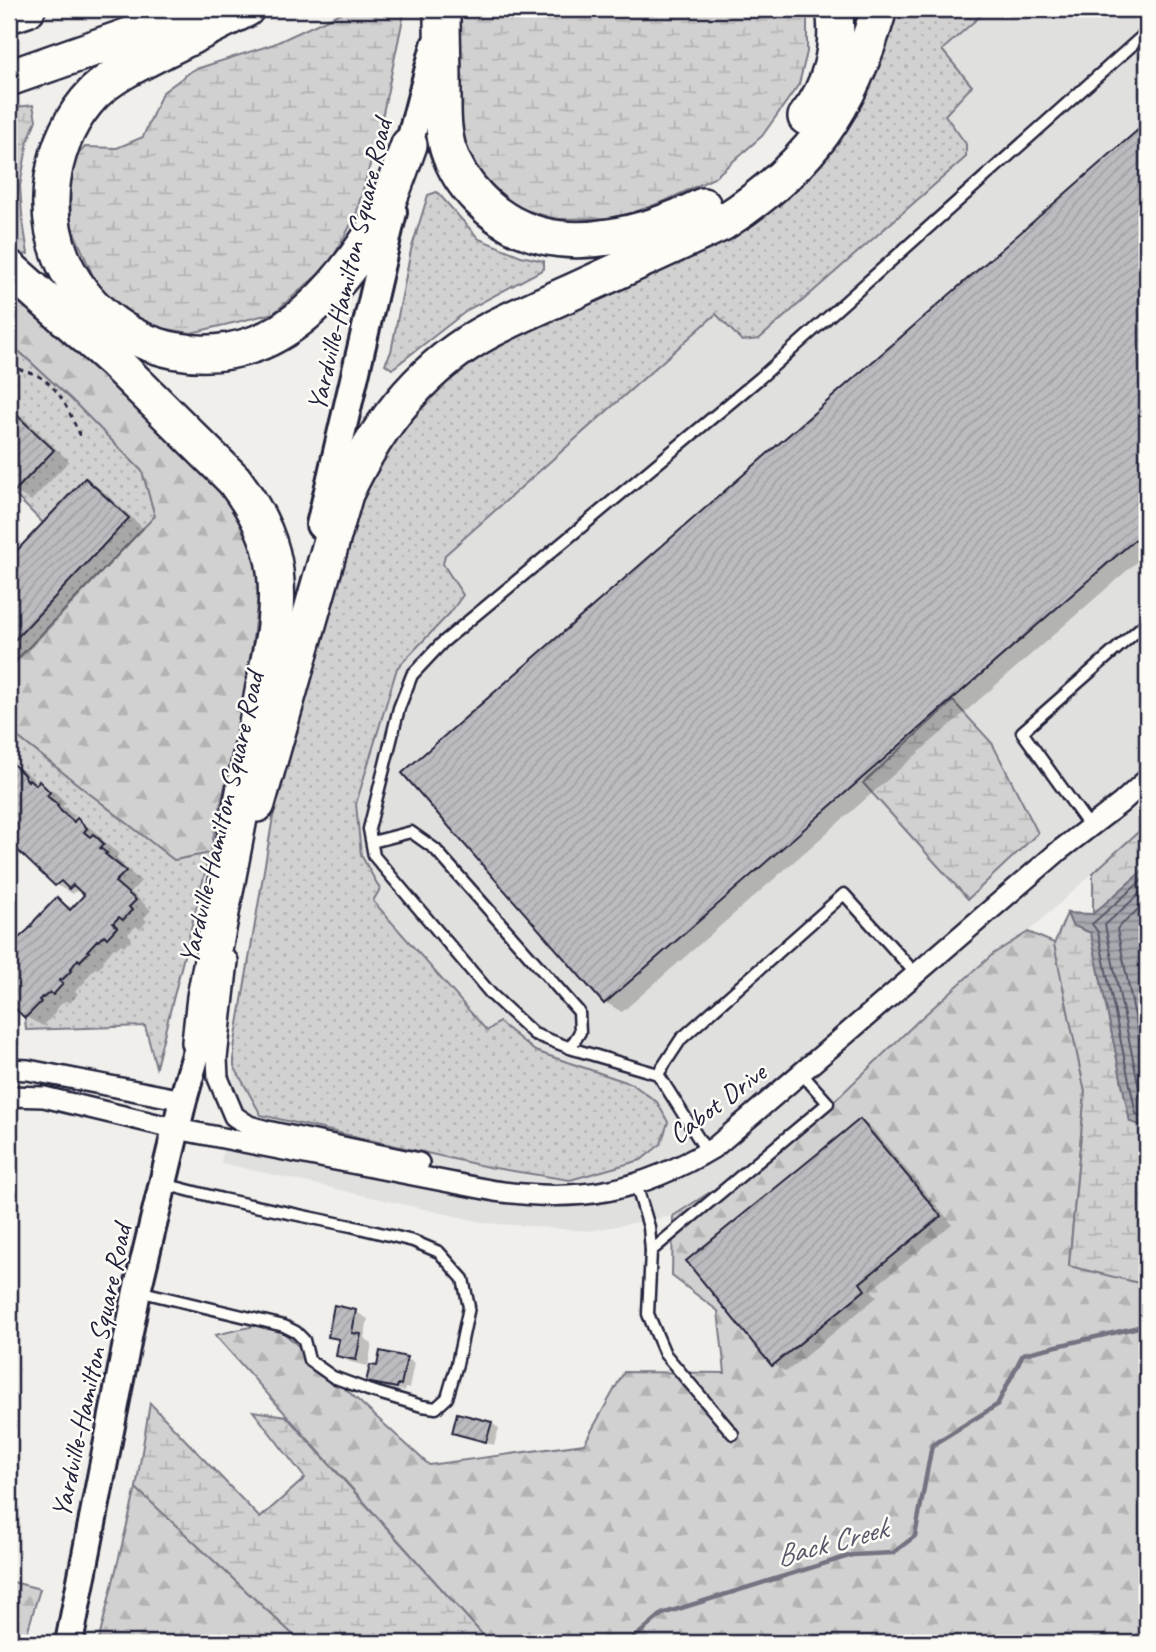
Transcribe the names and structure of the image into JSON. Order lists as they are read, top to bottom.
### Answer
{
  "streets": {
    "street": ["Yardville-Hamilton Square Road", "Cabot Drive"]
  },
  "crossings": [
    ["Yardville-Hamilton Square Road", "Cabot Drive"]
  ],
  "water": ["Back Creek"]
}
